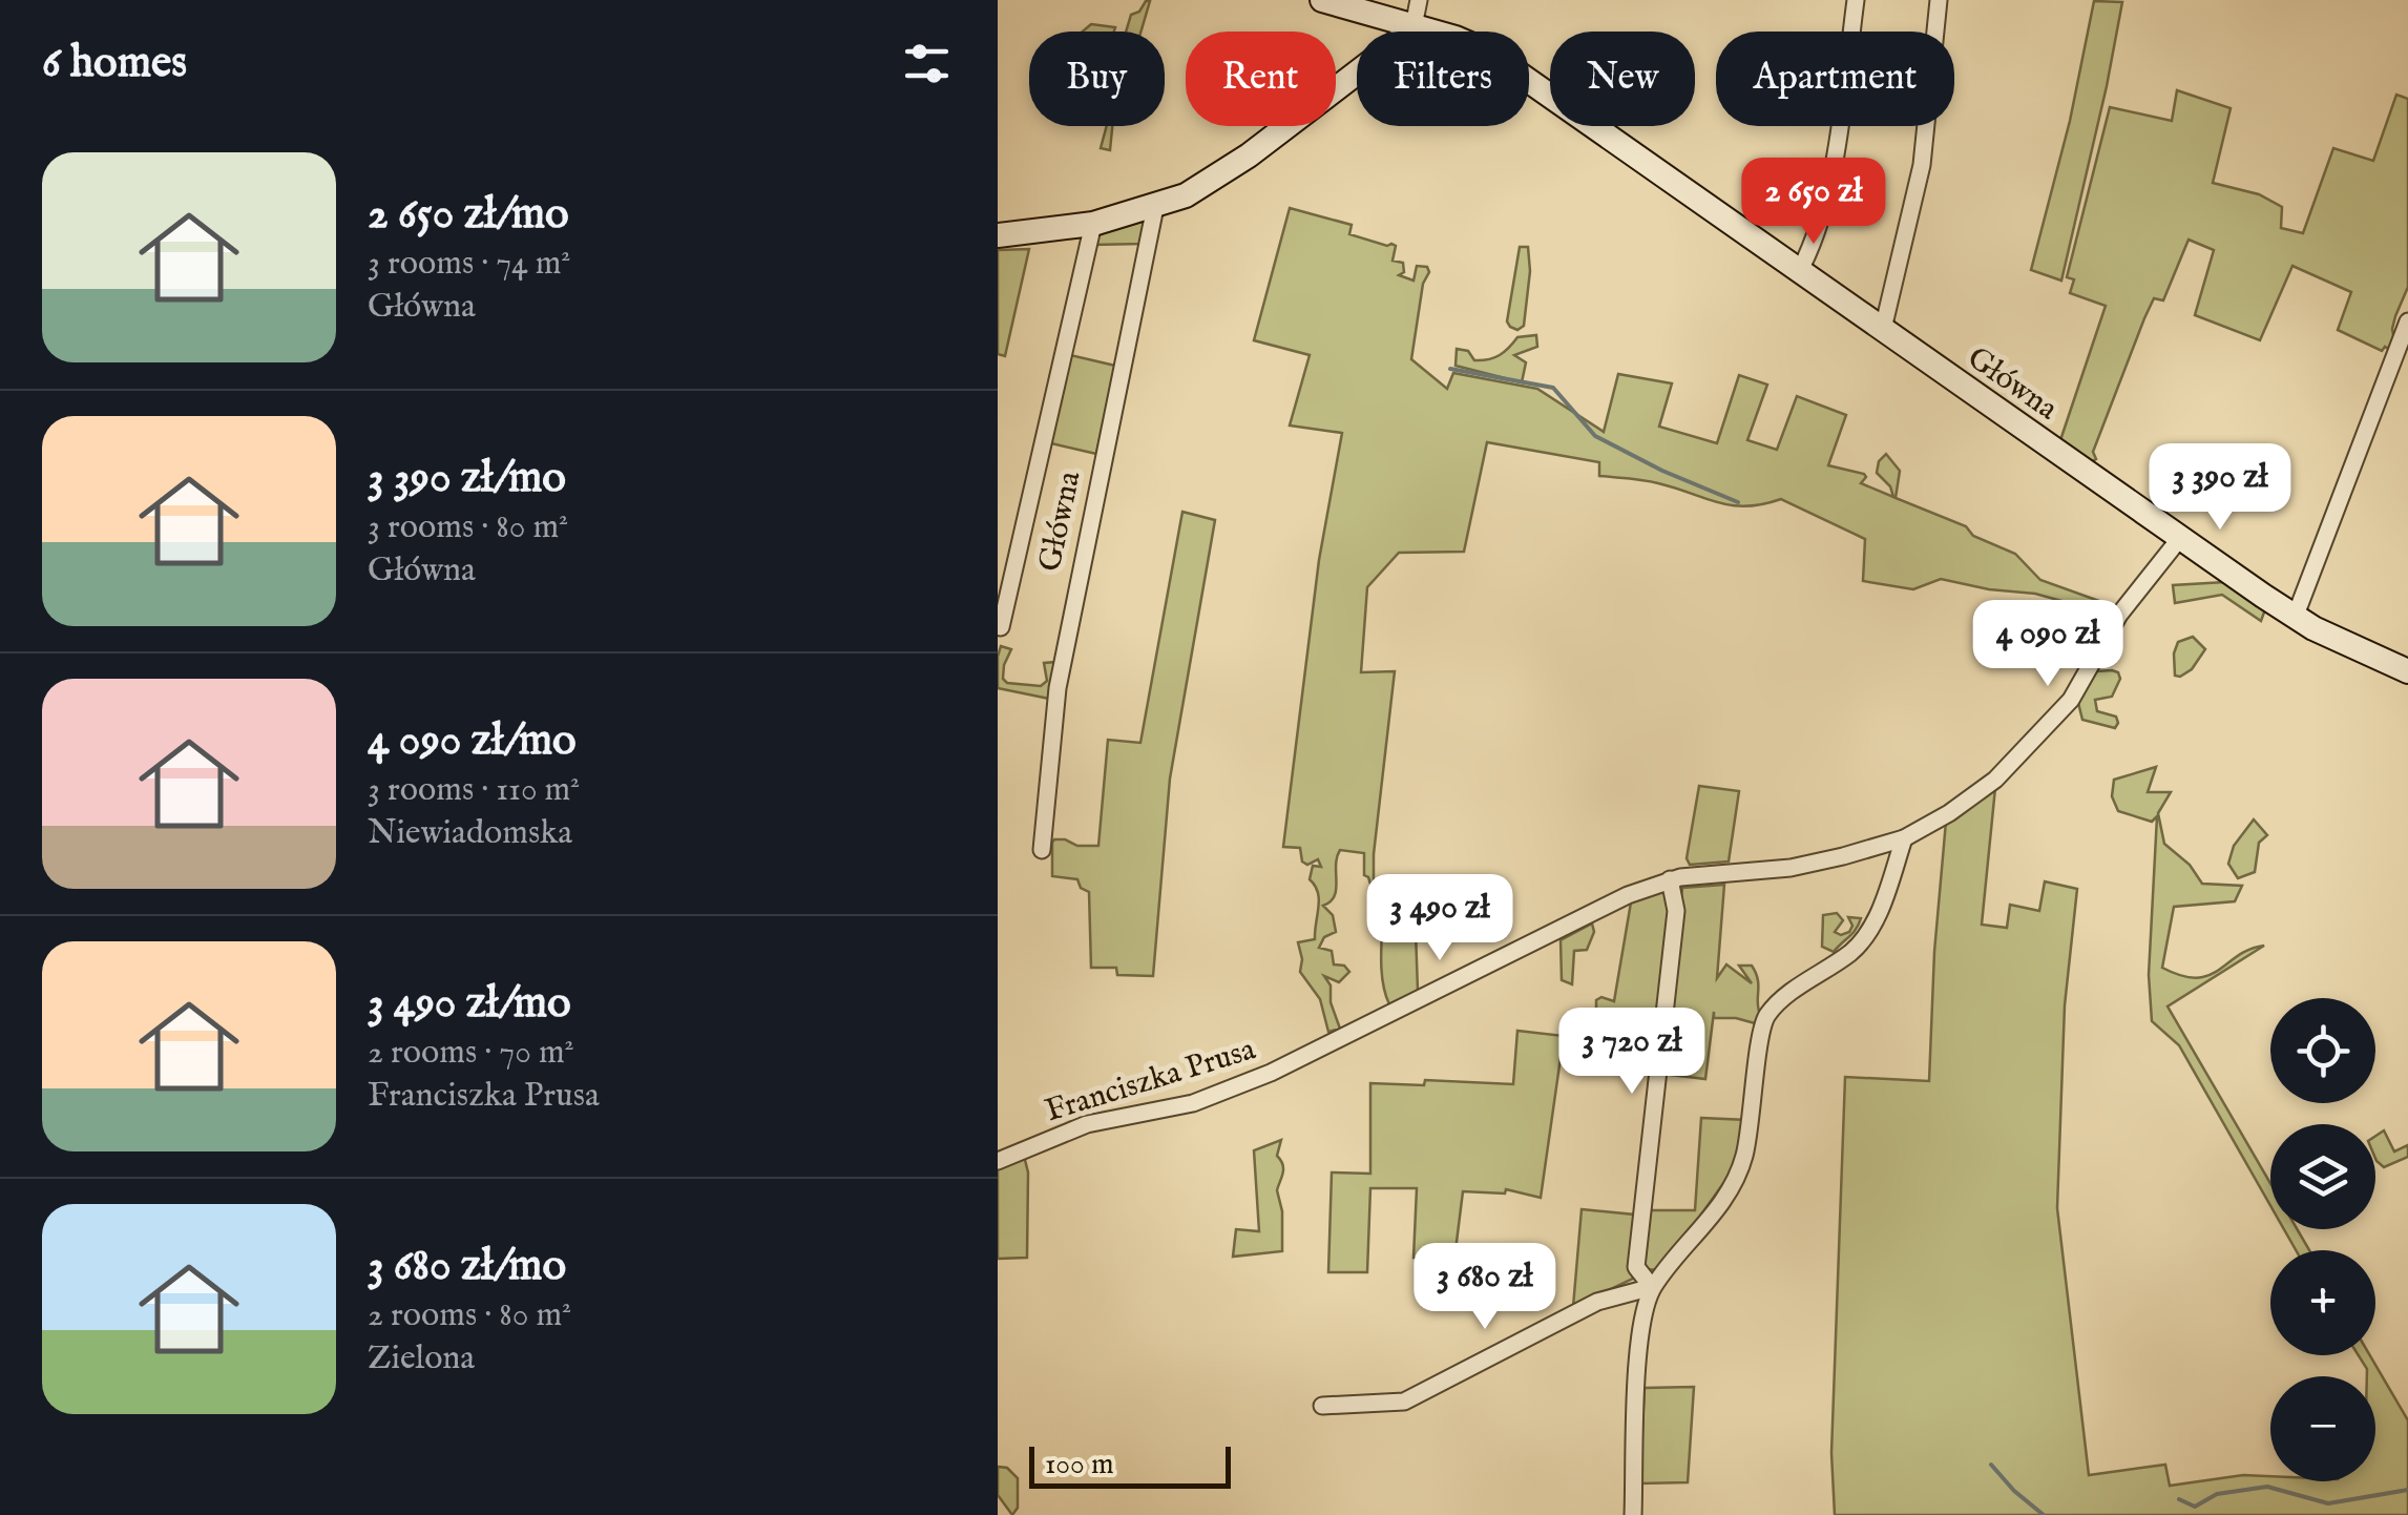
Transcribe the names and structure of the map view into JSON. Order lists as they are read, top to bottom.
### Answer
{
  "streets": {
    "street": ["Główna", "Franciszka Prusa"]
  },
  "crossings": [
    ["Główna", "Franciszka Prusa"]
  ],
  "scale_bar": "100 m",
  "page": {
    "heading": "6 homes",
    "chip": [
      "Buy",
      "Rent",
      "Filters",
      "New",
      "Apartment"
    ],
    "list": [
      {
        "name": "2 650 zł/mo",
        "note": "3 rooms · 74 m² · Główna"
      },
      {
        "name": "3 390 zł/mo",
        "note": "3 rooms · 80 m² · Główna"
      },
      {
        "name": "4 090 zł/mo",
        "note": "3 rooms · 110 m² · Niewiadomska"
      },
      {
        "name": "3 490 zł/mo",
        "note": "2 rooms · 70 m² · Franciszka Prusa"
      },
      {
        "name": "3 680 zł/mo",
        "note": "2 rooms · 80 m² · Zielona"
      }
    ],
    "price": [
      "2 650 zł",
      "3 390 zł",
      "4 090 zł",
      "3 490 zł",
      "3 720 zł",
      "3 680 zł"
    ],
    "map_buttons": ["+", "−"],
    "scale": "100 m"
  }
}
